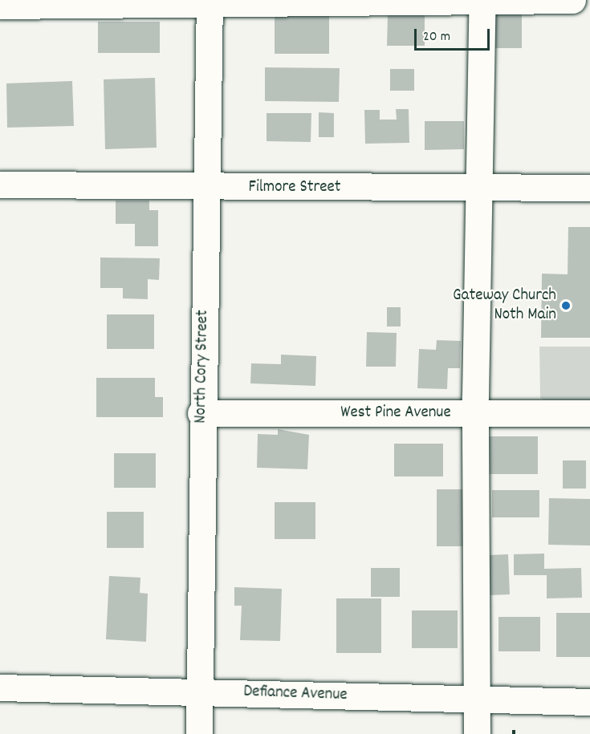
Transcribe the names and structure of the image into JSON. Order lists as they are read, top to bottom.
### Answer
{
  "streets": {
    "street": [
      "Filmore Street",
      "North Cory Street",
      "West Pine Avenue",
      "Defiance Avenue"
    ]
  },
  "crossings": [
    ["Filmore Street", "North Cory Street"],
    ["North Cory Street", "West Pine Avenue"],
    ["North Cory Street", "Defiance Avenue"]
  ],
  "places": ["Gateway Church Noth Main"],
  "scale_bar": "20 m"
}
